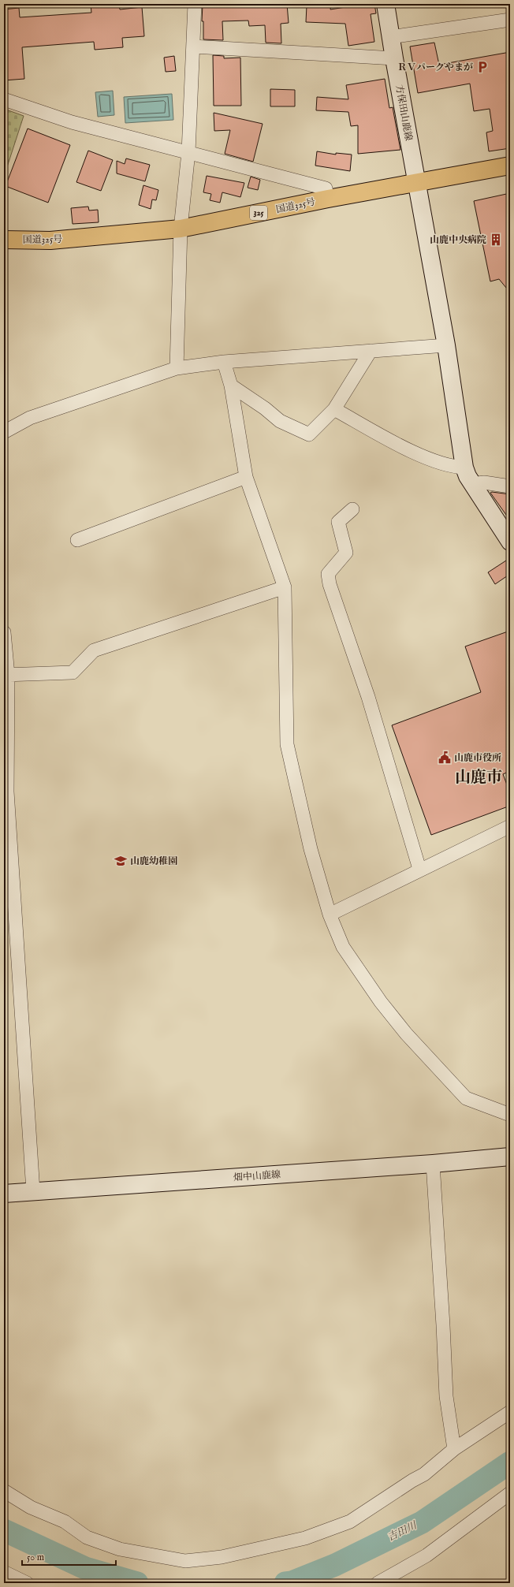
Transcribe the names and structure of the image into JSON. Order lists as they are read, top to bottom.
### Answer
{
  "streets": {
    "highway": ["国道325号", "325"],
    "main road": ["方保田山鹿線", "畑中山鹿線"]
  },
  "crossings": [
    ["方保田山鹿線", "国道325号"]
  ],
  "districts": ["山鹿市"],
  "water": ["吉田川"],
  "places": {
    "parking": ["ＲＶパークやまが"],
    "building": ["山鹿中央病院"],
    "public building": ["山鹿市役所"],
    "school or university": ["山鹿幼稚園"]
  },
  "scale_bar": "50 m"
}
